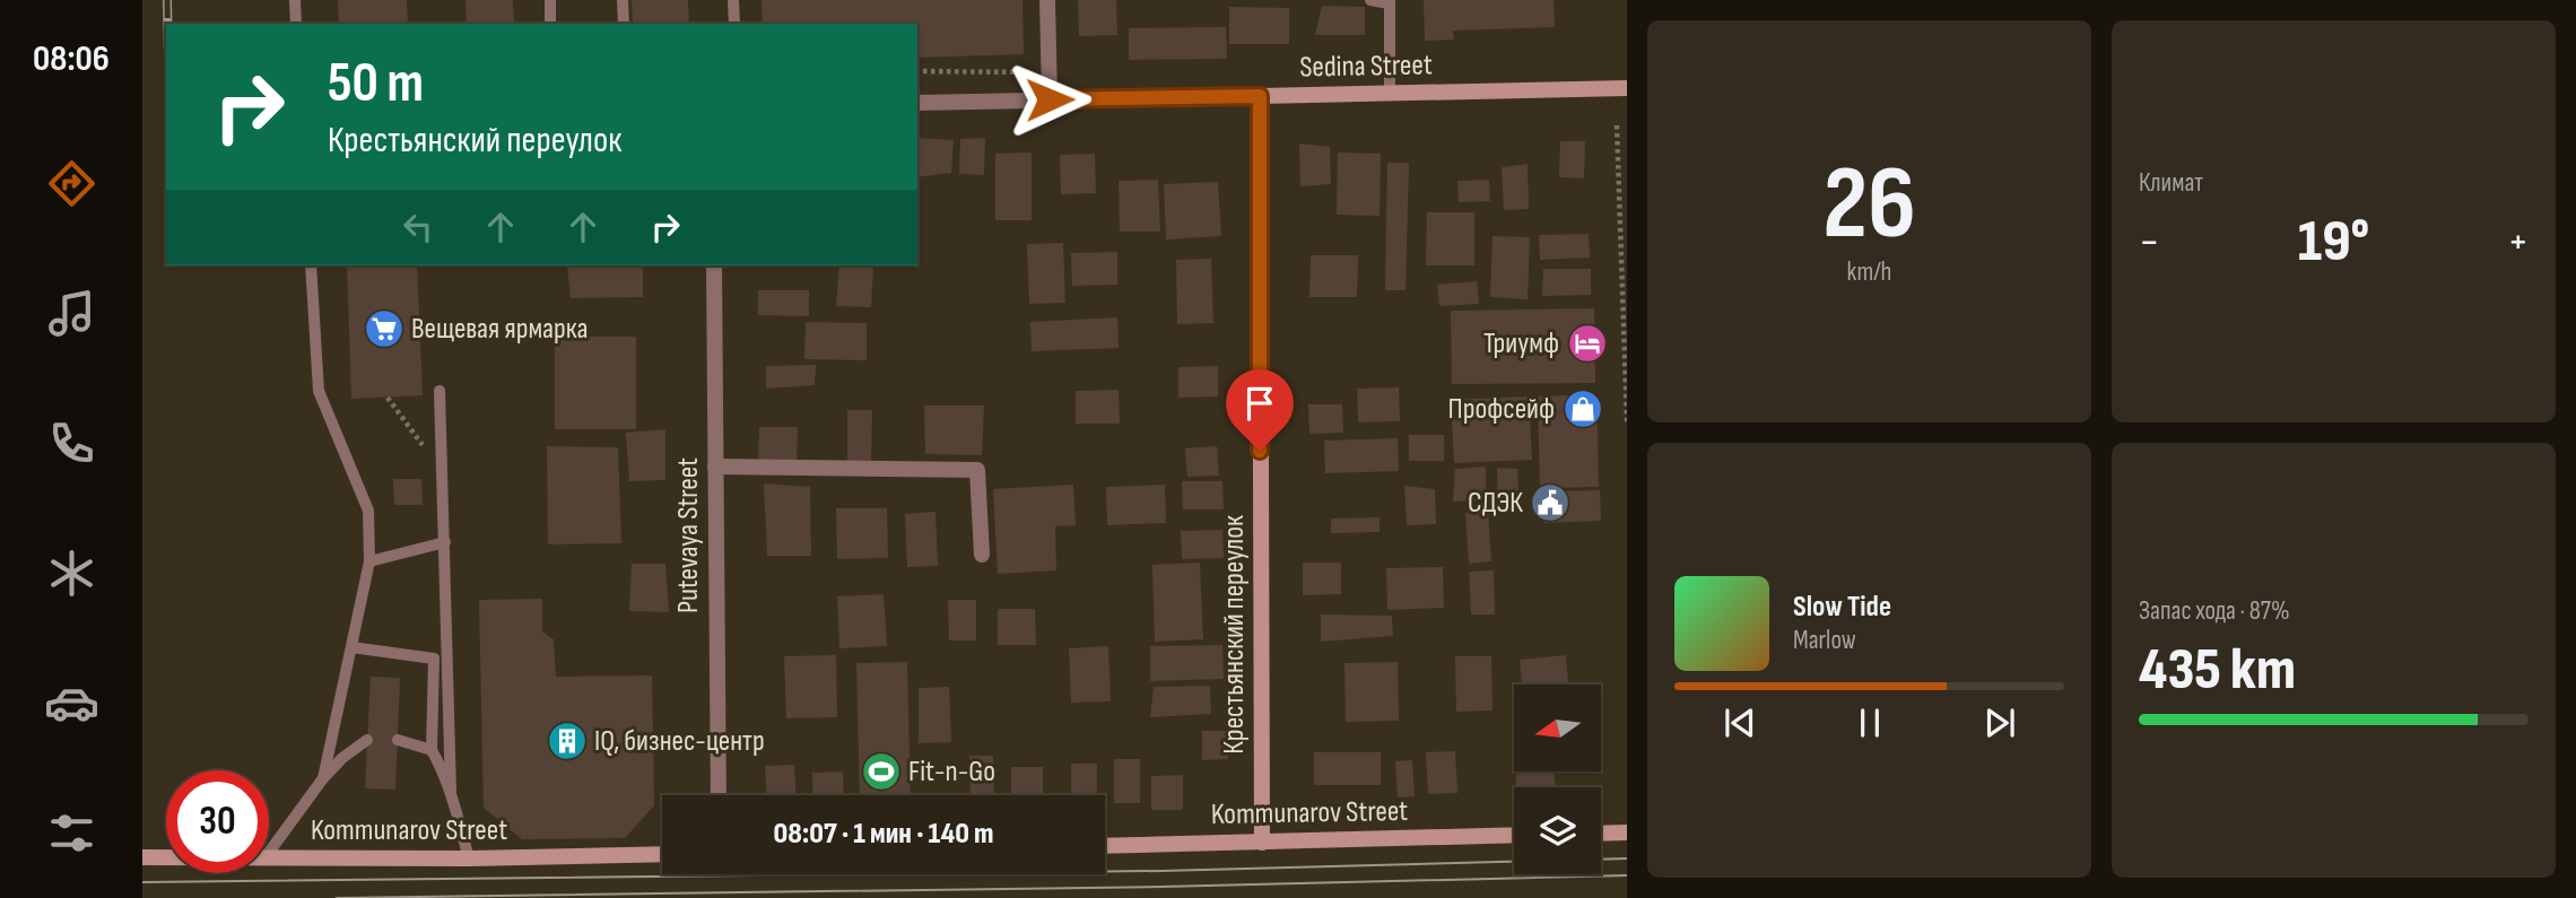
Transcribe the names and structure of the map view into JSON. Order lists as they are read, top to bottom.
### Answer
{
  "streets": {
    "main road": ["Sedina Street", "Крестьянский переулок", "Kommunarov Street"],
    "street": ["Putevaya Street"]
  },
  "crossings": [
    ["Sedina Street", "Крестьянский переулок"],
    ["Крестьянский переулок", "Kommunarov Street"]
  ],
  "places": {
    "supermarket": ["Вещевая ярмарка"],
    "hotel": ["Триумф"],
    "shop": ["Профсейф"],
    "public building": ["СДЭК"],
    "building": ["IQ, бизнес-центр"],
    "sports": ["Fit-n-Go"]
  },
  "north": "left",
  "page": {
    "tabs": "08:06",
    "tile": [
      ["26", "km/h"],
      "Климат",
      ["Запас хода · 87%", "435 km"]
    ],
    "turn": ["50 m", "Крестьянский переулок"],
    "heat": ["−", "19°", "+"],
    "song": ["Slow Tide", "Marlow"],
    "limit": "30",
    "trip": "08:07 · 1 мин · 140 m"
  }
}
